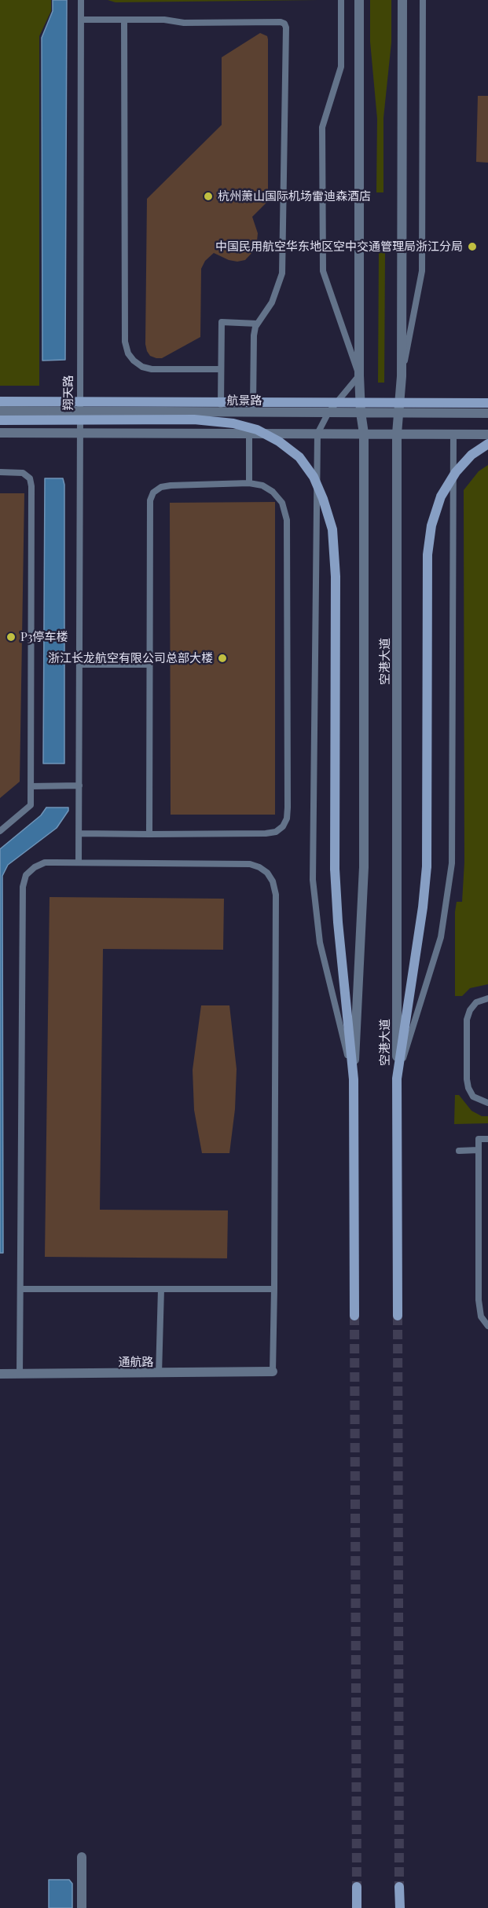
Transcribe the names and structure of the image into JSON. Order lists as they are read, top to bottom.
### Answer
{
  "streets": {
    "main road": ["空港大道"],
    "street": ["航景路", "通航路"],
    "lane": ["翔天路"]
  },
  "crossings": [
    ["翔天路", "航景路"],
    ["航景路", "空港大道"]
  ],
  "places": [
    "杭州萧山国际机场雷迪森酒店",
    "中国民用航空华东地区空中交通管理局浙江分局",
    "P3停车楼",
    "浙江长龙航空有限公司总部大楼"
  ]
}
